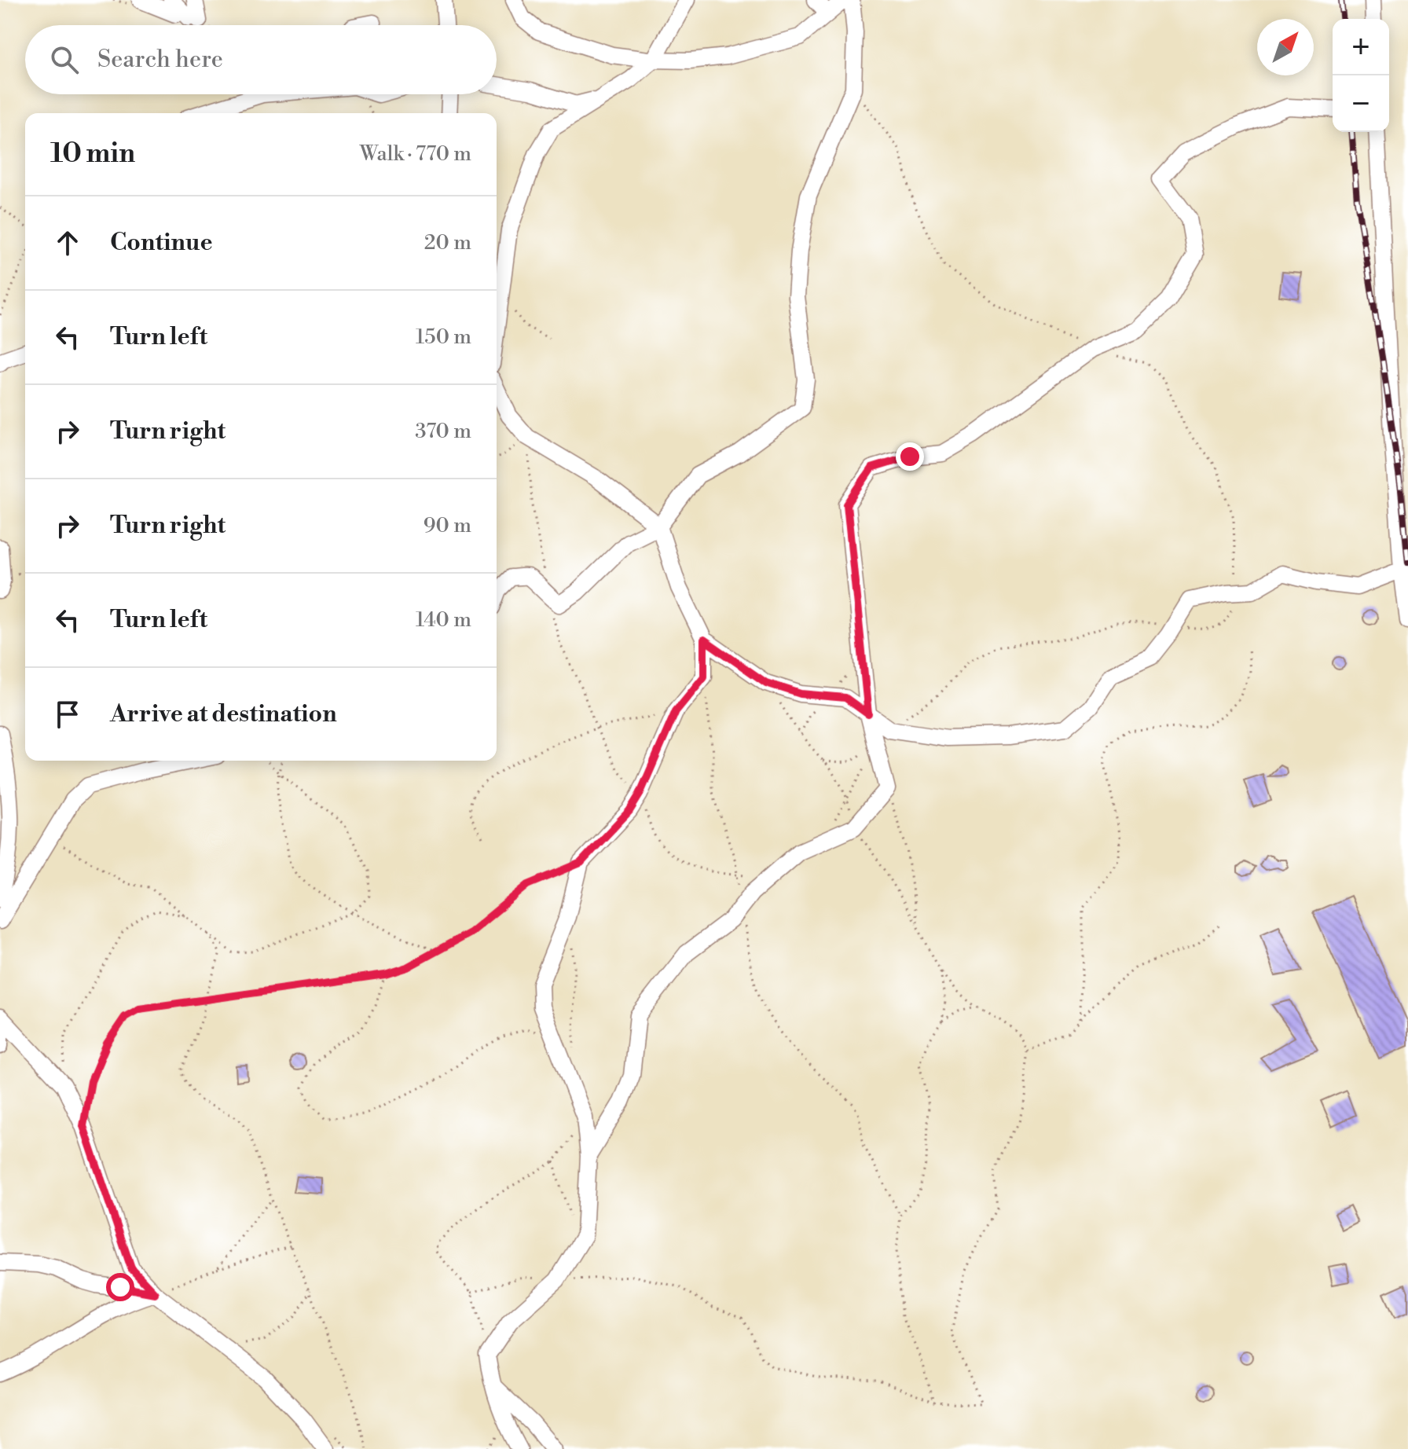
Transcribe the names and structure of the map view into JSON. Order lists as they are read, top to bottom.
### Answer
{
  "north": "top right",
  "page": {
    "map_buttons": ["+", "−"],
    "search": "Search here",
    "heading": ["10 min", "Walk · 770 m"],
    "list": [
      ["Continue", "20 m"],
      ["Turn left", "150 m"],
      ["Turn right", "370 m"],
      ["Turn right", "90 m"],
      ["Turn left", "140 m"],
      "Arrive at destination"
    ]
  }
}
